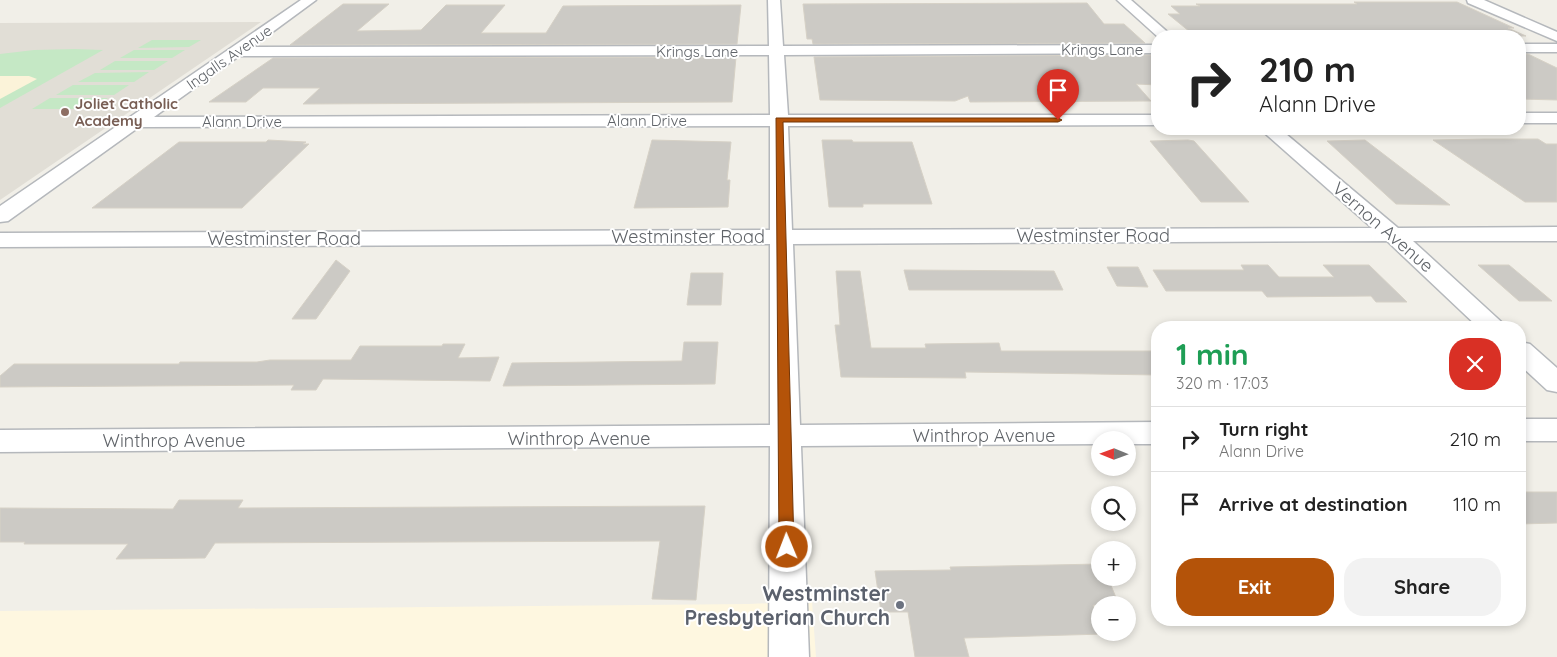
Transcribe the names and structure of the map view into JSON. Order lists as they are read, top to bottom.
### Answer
{
  "streets": {
    "street": [
      "Krings Lane",
      "Ingalls Avenue",
      "Alann Drive",
      "Vernon Avenue",
      "Westminster Road",
      "Winthrop Avenue"
    ]
  },
  "crossings": [
    ["Krings Lane", "Ingalls Avenue"],
    ["Ingalls Avenue", "Alann Drive"],
    ["Vernon Avenue", "Westminster Road"]
  ],
  "places": ["Joliet Catholic Academy", "Westminster Presbyterian Church"],
  "north": "left",
  "page": {
    "turn": ["210 m", "Alann Drive"],
    "heading": ["1 min", "320 m · 17:03"],
    "list": [
      {
        "name": "Turn right",
        "note": "Alann Drive",
        "value": "210 m"
      },
      {
        "name": "Arrive at destination",
        "value": "110 m"
      }
    ],
    "map_buttons": ["+", "−"],
    "buttons": ["Exit", "Share"]
  }
}
